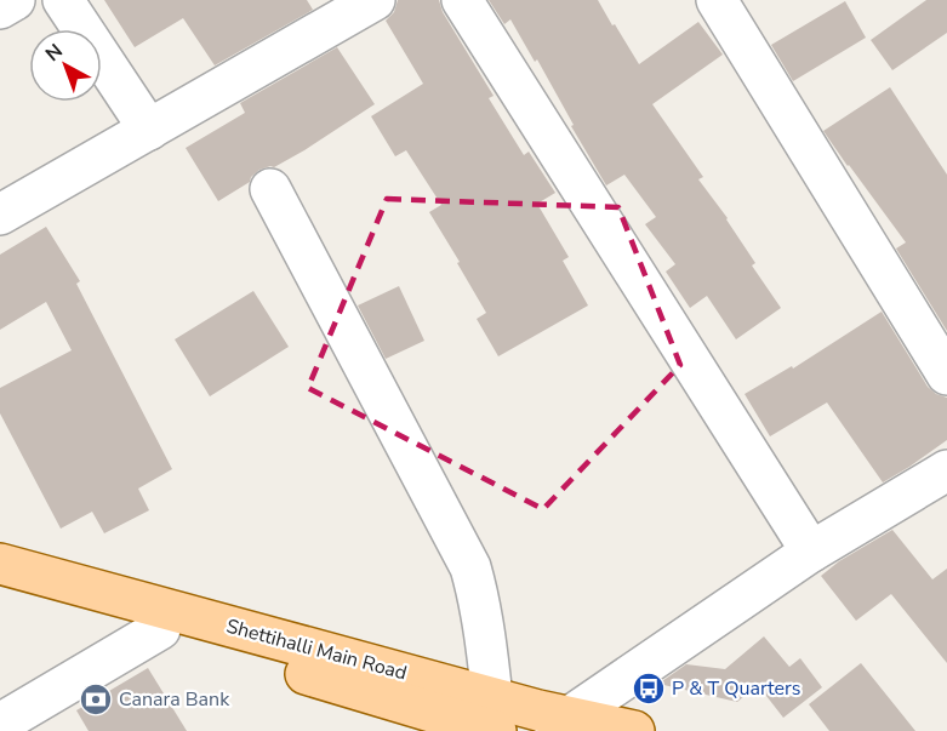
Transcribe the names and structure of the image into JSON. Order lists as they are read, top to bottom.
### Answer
{
  "streets": {
    "main road": ["Shettihalli Main Road"]
  },
  "places": {
    "bus stop": ["P & T Quarters"],
    "bank": ["Canara Bank"]
  },
  "north": "top left"
}
